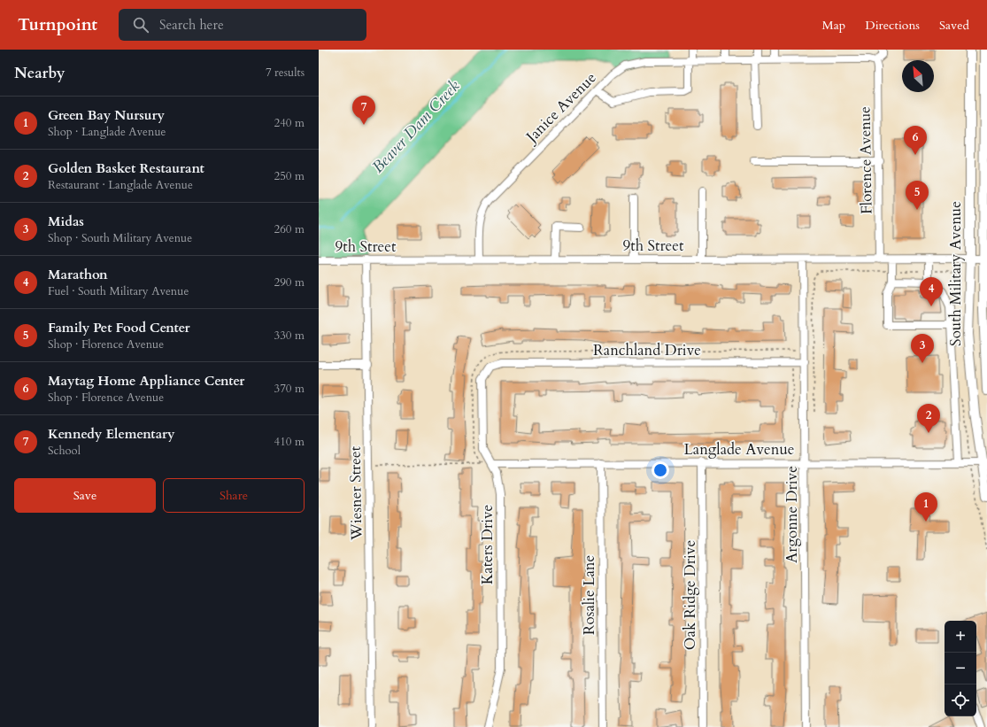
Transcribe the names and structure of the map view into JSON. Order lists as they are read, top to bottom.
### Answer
{
  "streets": {
    "main road": ["South Military Avenue"],
    "street": [
      "Janice Avenue",
      "Florence Avenue",
      "9th Street",
      "Ranchland Drive",
      "Langlade Avenue",
      "Wiesner Street",
      "Argonne Drive",
      "Katers Drive",
      "Rosalie Lane",
      "Oak Ridge Drive"
    ]
  },
  "crossings": [
    ["Janice Avenue", "Florence Avenue"],
    ["Janice Avenue", "9th Street"],
    ["Florence Avenue", "9th Street"],
    ["9th Street", "South Military Avenue"],
    ["9th Street", "Wiesner Street"],
    ["9th Street", "Argonne Drive"],
    ["South Military Avenue", "Langlade Avenue"],
    ["Ranchland Drive", "Argonne Drive"],
    ["Ranchland Drive", "Katers Drive"],
    ["Langlade Avenue", "Argonne Drive"],
    ["Langlade Avenue", "Katers Drive"],
    ["Langlade Avenue", "Rosalie Lane"],
    ["Langlade Avenue", "Oak Ridge Drive"]
  ],
  "water": ["Beaver Dam Creek"],
  "north": "top left",
  "page": {
    "header": "Turnpoint",
    "search": "Search here",
    "nav": ["Map", "Directions", "Saved"],
    "heading": ["Nearby", "7 results"],
    "list": [
      {
        "mark": "1",
        "name": "Green Bay Nursury",
        "note": "Shop · Langlade Avenue",
        "value": "240 m"
      },
      {
        "mark": "2",
        "name": "Golden Basket Restaurant",
        "note": "Restaurant · Langlade Avenue",
        "value": "250 m"
      },
      {
        "mark": "3",
        "name": "Midas",
        "note": "Shop · South Military Avenue",
        "value": "260 m"
      },
      {
        "mark": "4",
        "name": "Marathon",
        "note": "Fuel · South Military Avenue",
        "value": "290 m"
      },
      {
        "mark": "5",
        "name": "Family Pet Food Center",
        "note": "Shop · Florence Avenue",
        "value": "330 m"
      },
      {
        "mark": "6",
        "name": "Maytag Home Appliance Center",
        "note": "Shop · Florence Avenue",
        "value": "370 m"
      },
      {
        "mark": "7",
        "name": "Kennedy Elementary",
        "note": "School",
        "value": "410 m"
      }
    ],
    "pins": [
      "7",
      "6",
      "5",
      "4",
      "3",
      "2",
      "1"
    ],
    "buttons": ["Save", "Share"],
    "map_buttons": ["+", "−"]
  }
}
